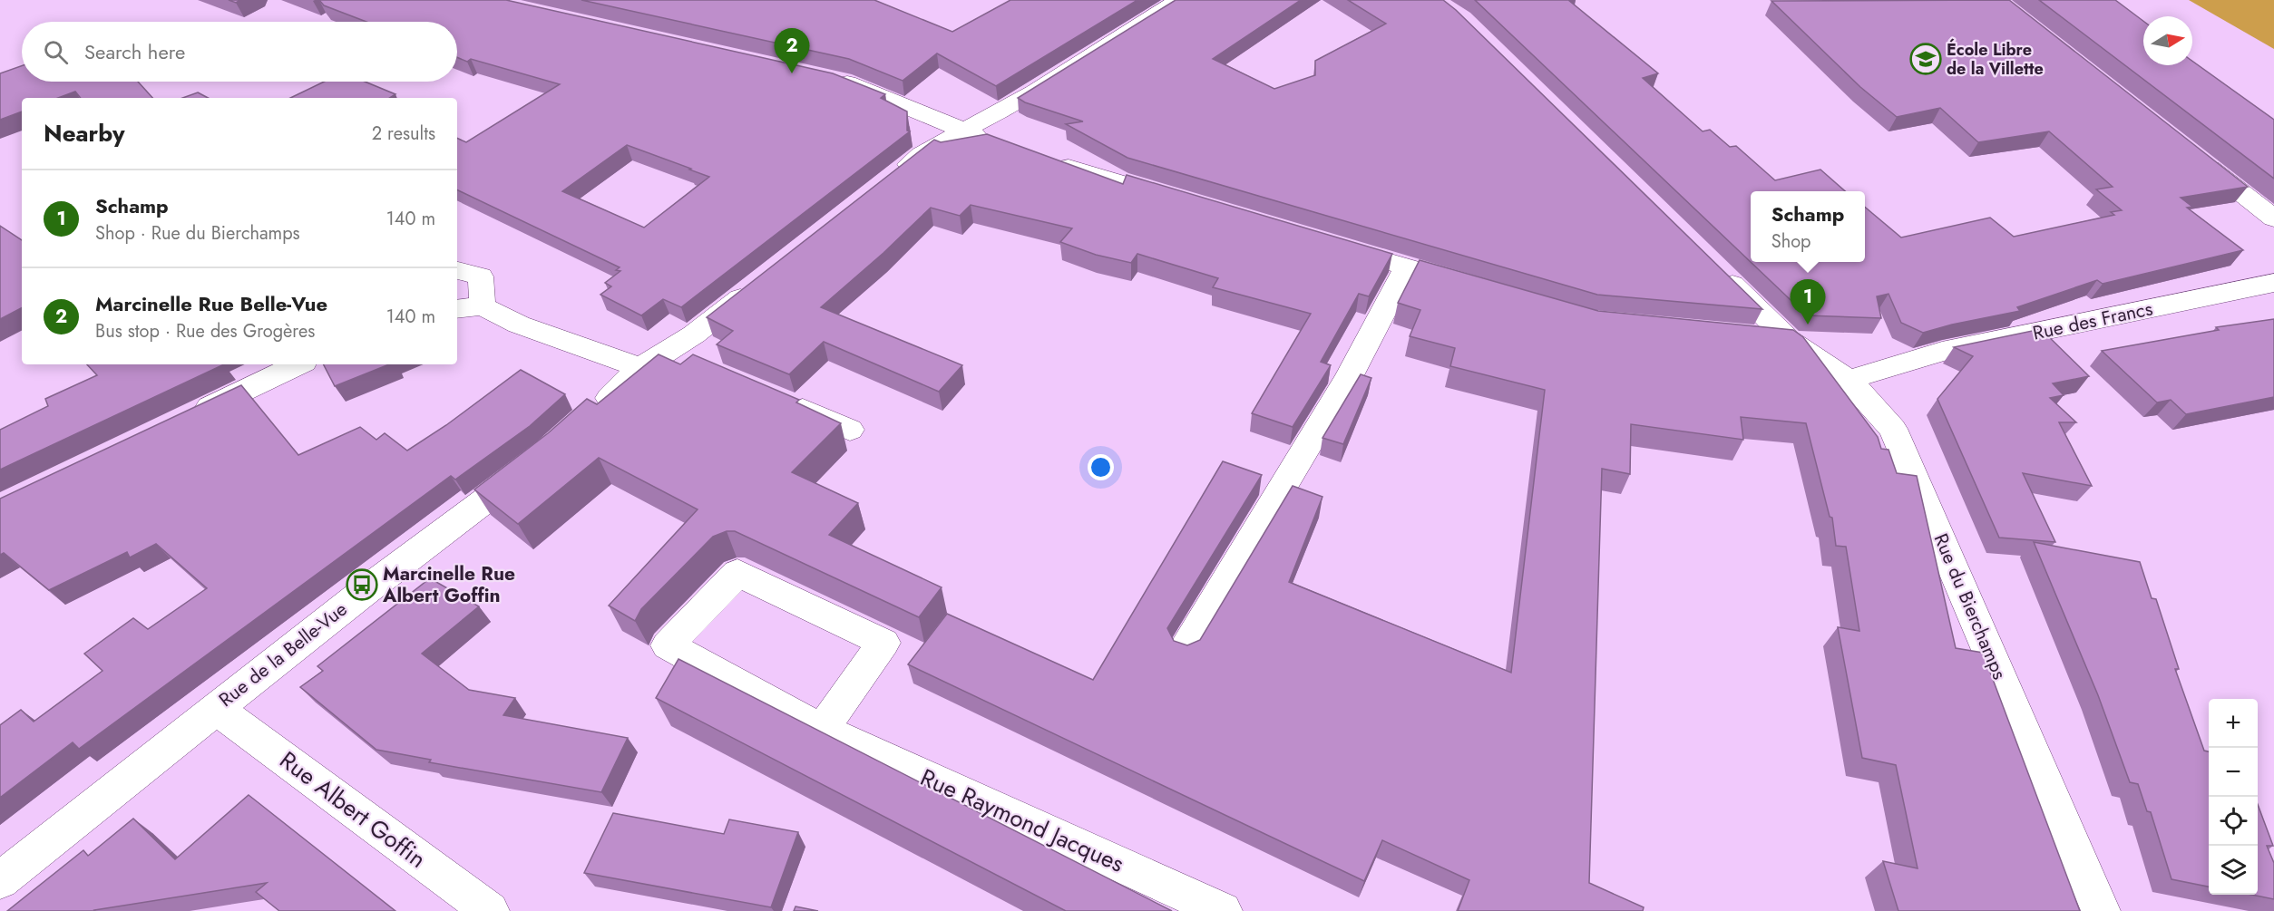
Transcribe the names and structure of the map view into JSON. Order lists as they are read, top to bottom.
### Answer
{
  "streets": {
    "street": [
      "Rue des Francs",
      "Rue du Bierchamps",
      "Rue de la Belle-Vue",
      "Rue Albert Goffin",
      "Rue Raymond Jacques"
    ]
  },
  "crossings": [
    ["Rue des Francs", "Rue du Bierchamps"],
    ["Rue de la Belle-Vue", "Rue Albert Goffin"]
  ],
  "places": {
    "school or university": ["École Libre de la Villette"],
    "bus stop": ["Marcinelle Rue Albert Goffin"]
  },
  "north": "right",
  "page": {
    "search": "Search here",
    "pins": ["2", "1"],
    "heading": ["Nearby", "2 results"],
    "list": [
      {
        "mark": "1",
        "name": "Schamp",
        "note": "Shop · Rue du Bierchamps",
        "value": "140 m"
      },
      {
        "mark": "2",
        "name": "Marcinelle Rue Belle-Vue",
        "note": "Bus stop · Rue des Grogères",
        "value": "140 m"
      }
    ],
    "popup": ["Schamp", "Shop"],
    "map_buttons": ["+", "−"]
  }
}
